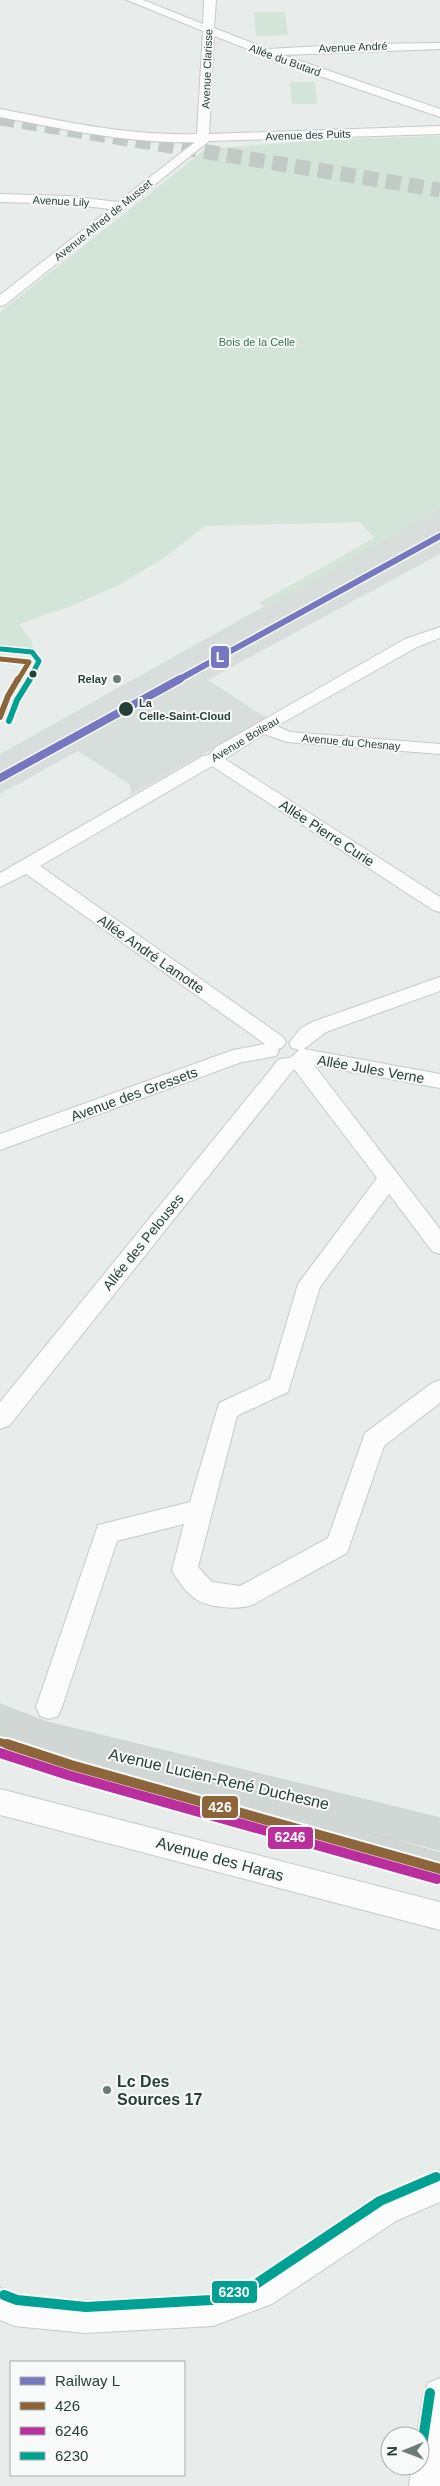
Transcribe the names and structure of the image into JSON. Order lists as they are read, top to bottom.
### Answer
{
  "streets": {
    "main road": ["Avenue Lucien-René Duchesne"],
    "street": [
      "Avenue André",
      "Allée du Butard",
      "Avenue Clarisse",
      "Avenue des Puits",
      "Avenue Lily",
      "Avenue Alfred de Musset",
      "Avenue Boileau",
      "Avenue du Chesnay",
      "Allée Pierre Curie",
      "Allée André Lamotte",
      "Allée Jules Verne",
      "Avenue des Gressets",
      "Allée des Pelouses",
      "Avenue des Haras"
    ]
  },
  "crossings": [
    ["Avenue André", "Allée du Butard"],
    ["Allée du Butard", "Avenue Clarisse"],
    ["Avenue Clarisse", "Avenue des Puits"],
    ["Avenue Clarisse", "Avenue Alfred de Musset"],
    ["Avenue des Puits", "Avenue Alfred de Musset"],
    ["Avenue Lily", "Avenue Alfred de Musset"],
    ["Avenue Boileau", "Avenue du Chesnay"],
    ["Avenue Boileau", "Allée Pierre Curie"],
    ["Avenue Boileau", "Allée André Lamotte"],
    ["Allée André Lamotte", "Allée Jules Verne"],
    ["Allée André Lamotte", "Avenue des Gressets"],
    ["Allée André Lamotte", "Allée des Pelouses"],
    ["Allée Jules Verne", "Avenue des Gressets"],
    ["Allée Jules Verne", "Allée des Pelouses"],
    ["Avenue des Gressets", "Allée des Pelouses"]
  ],
  "parks": ["Bois de la Celle"],
  "places": ["Relay", "La Celle-Saint-Cloud", "Lc Des Sources 17"],
  "lines": [
    "rail line L",
    "transit line 6230",
    "transit line 426",
    "transit line 6246"
  ],
  "legend": [
    "Railway L",
    "426",
    "6246",
    "6230"
  ],
  "north": "left"
}
